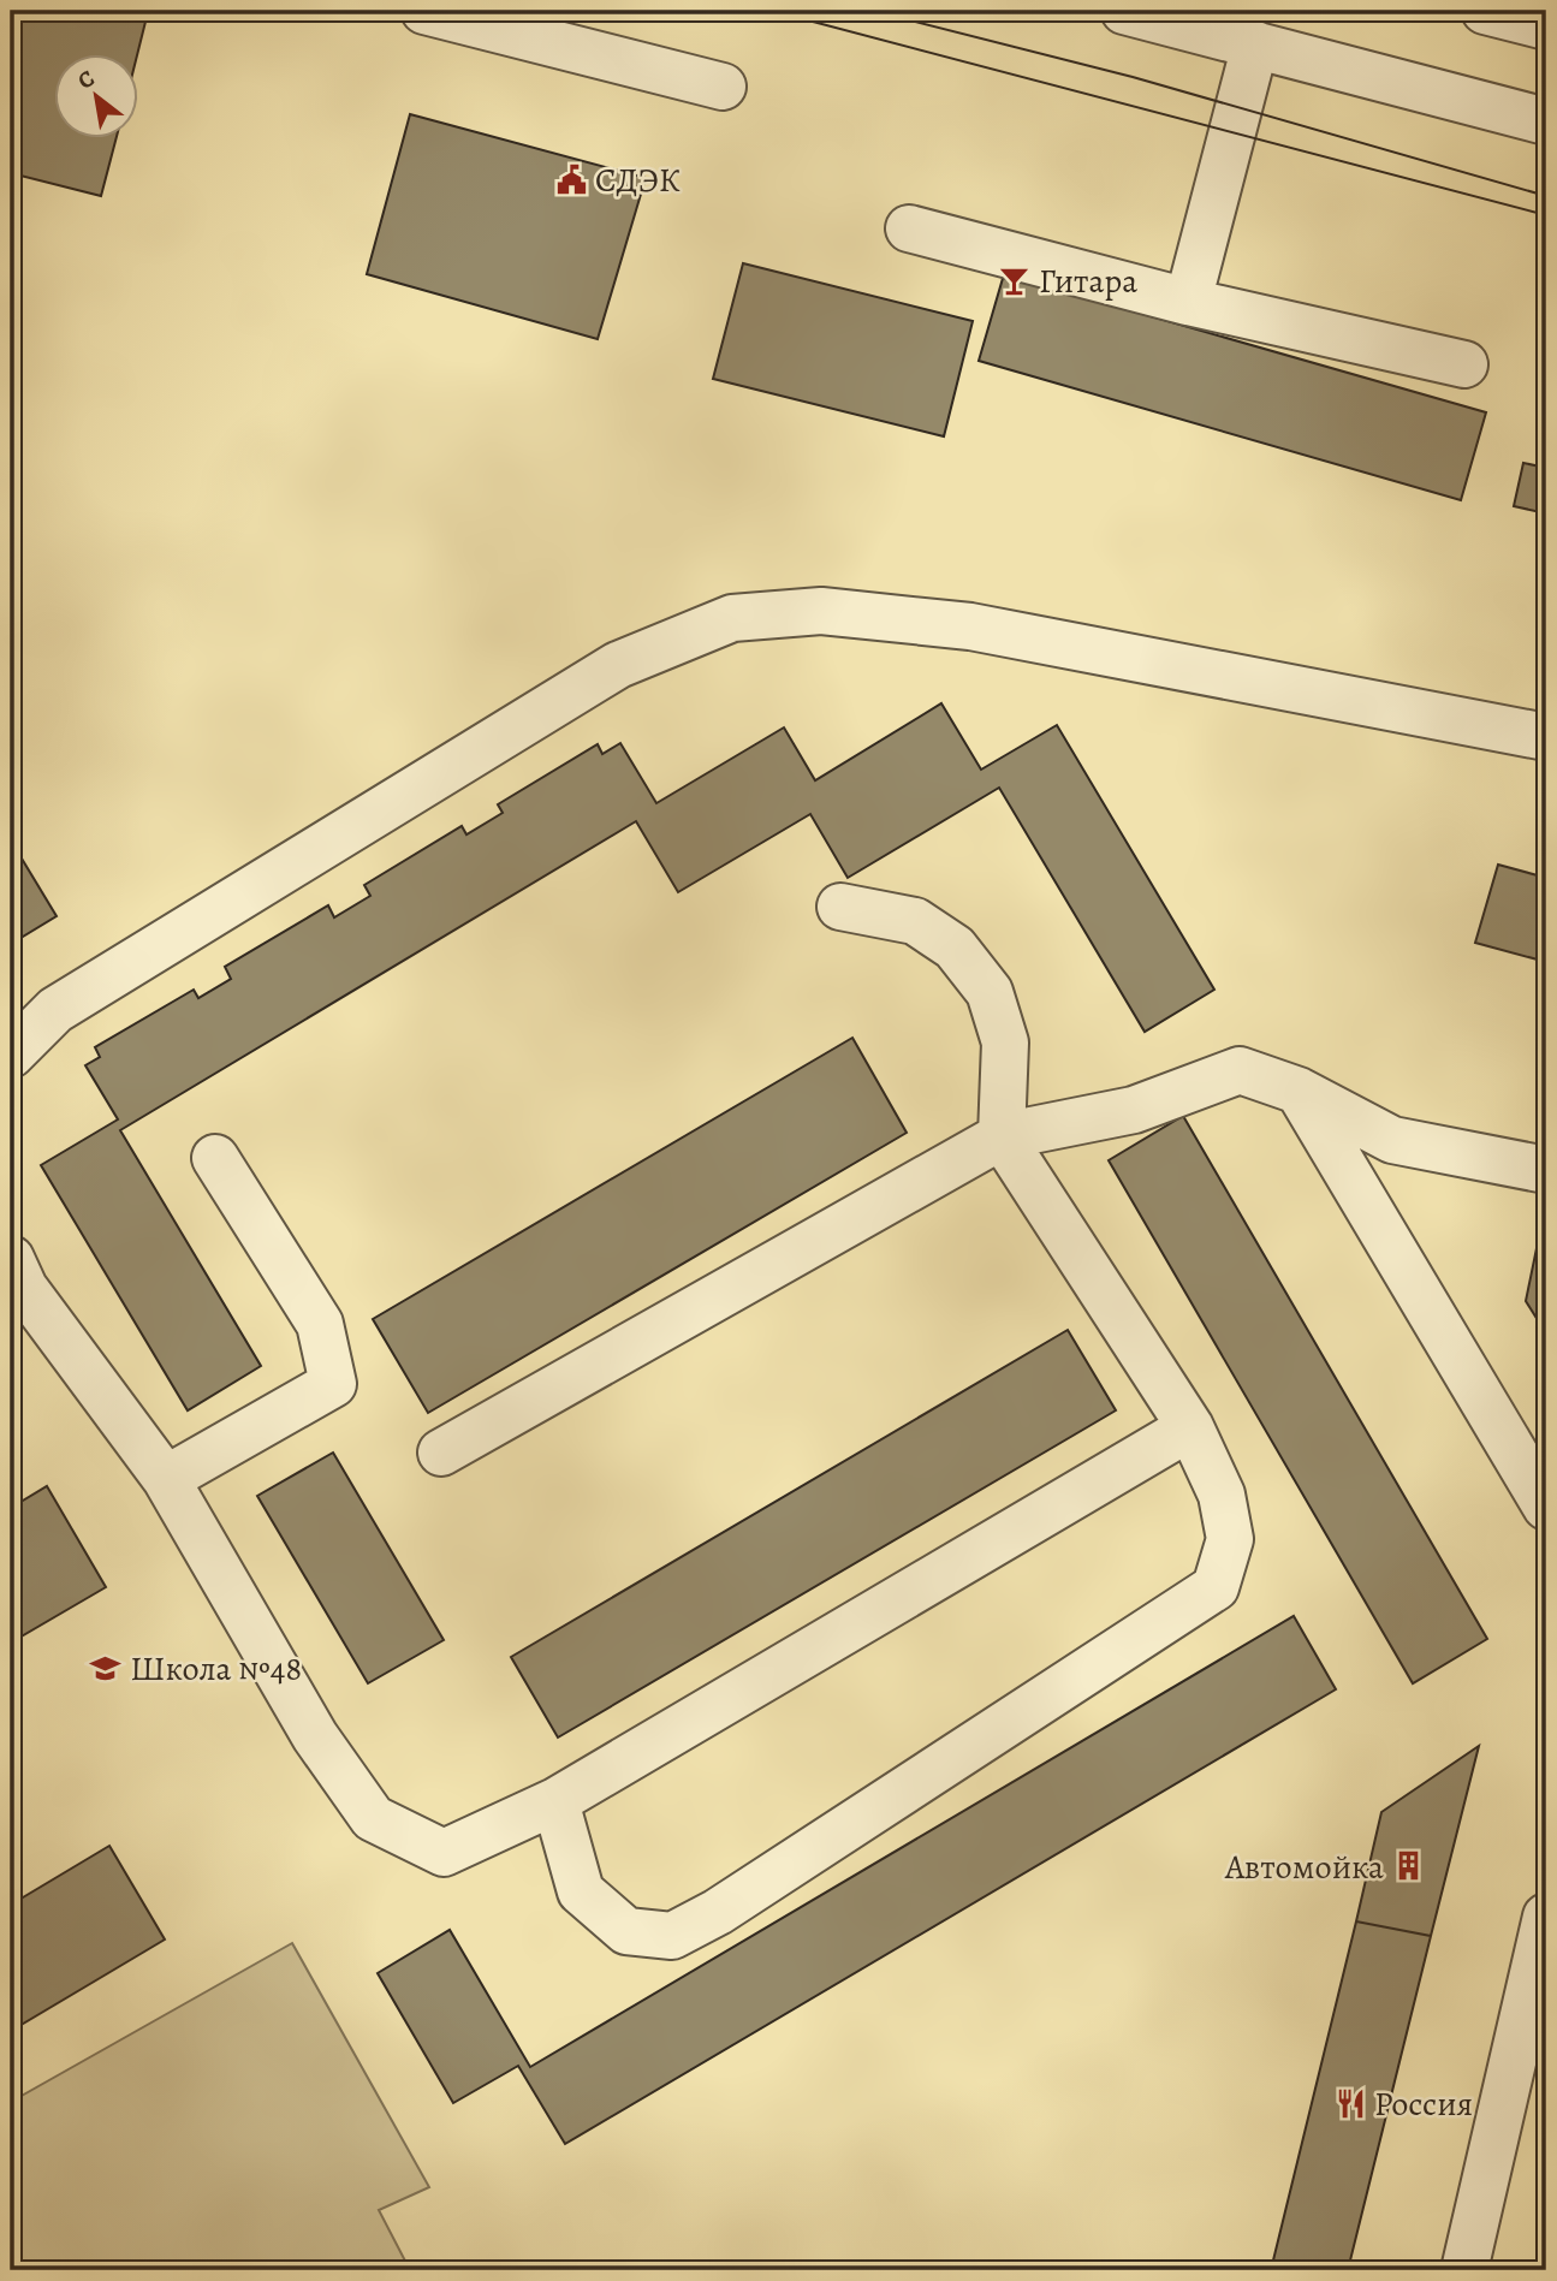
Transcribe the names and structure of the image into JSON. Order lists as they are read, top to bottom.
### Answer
{
  "places": {
    "public building": ["СДЭК"],
    "bar": ["Гитара"],
    "school or university": ["Школа №48"],
    "building": ["Автомойка"],
    "restaurant": ["Россия"]
  },
  "north": "top left"
}
